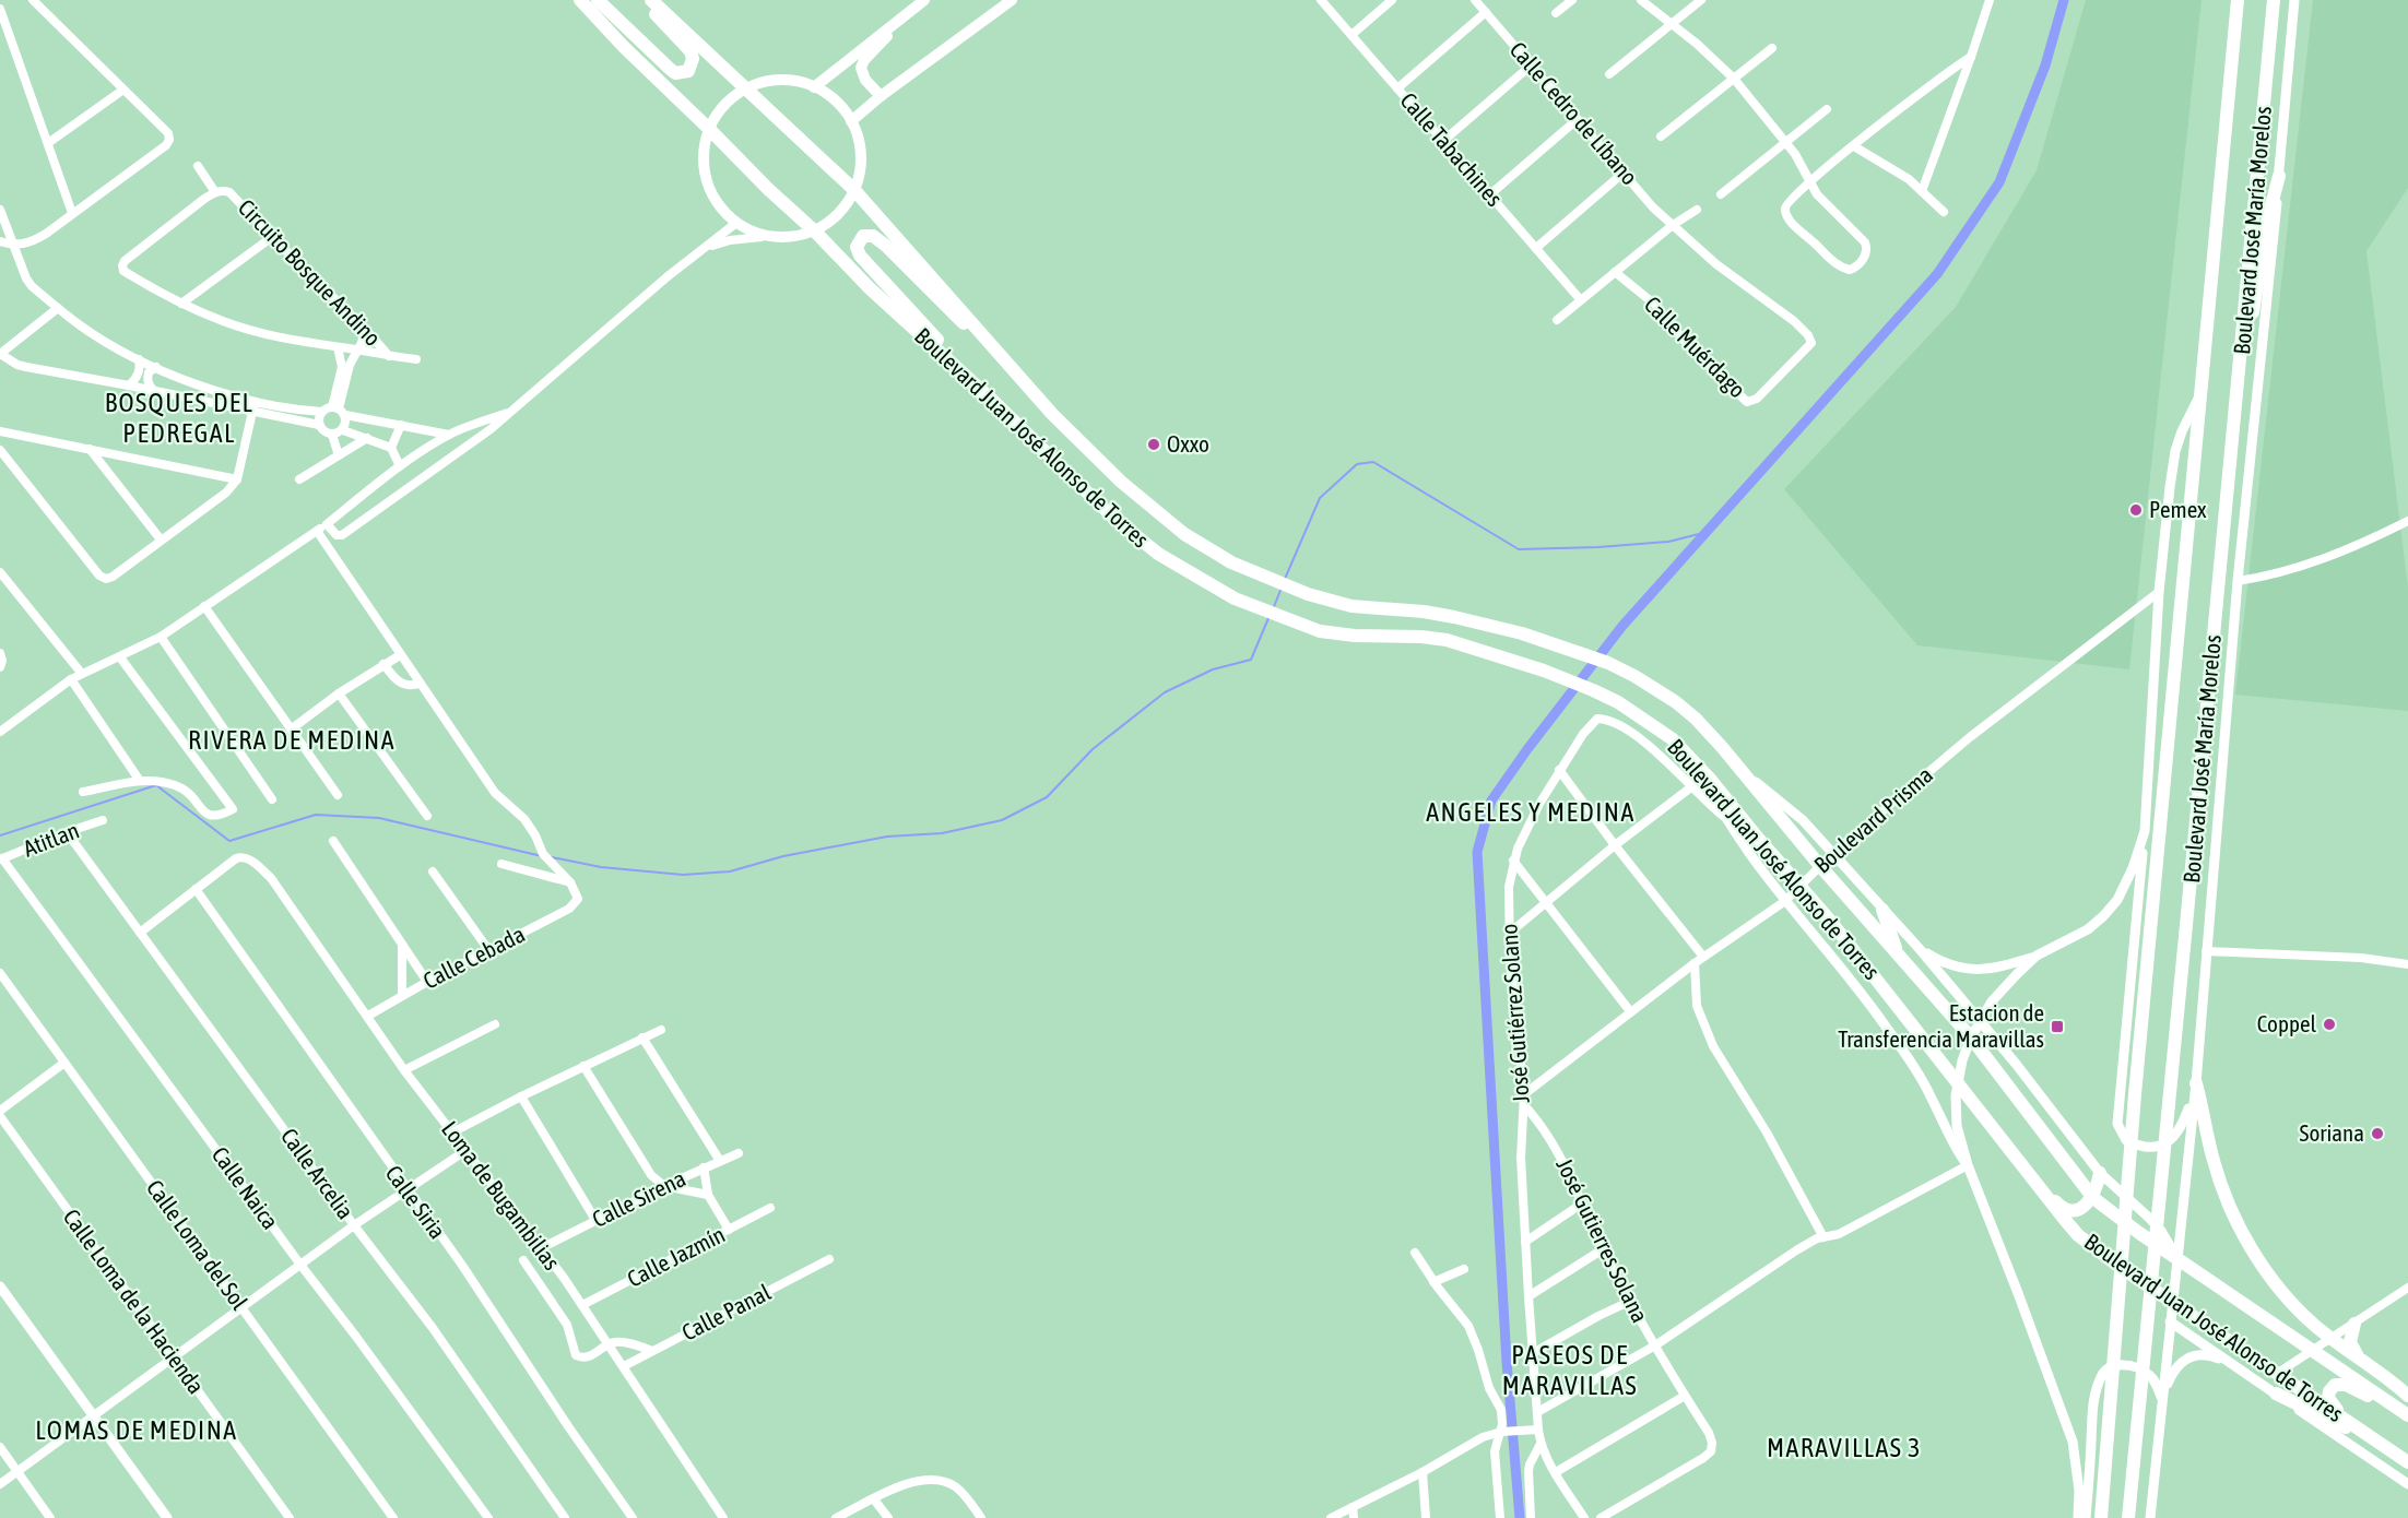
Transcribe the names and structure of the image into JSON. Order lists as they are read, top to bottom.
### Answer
{
  "streets": {
    "main road": ["Boulevard José María Morelos", "Boulevard Juan José Alonso de Torres"],
    "street": [
      "Calle Cedro de Líbano",
      "Calle Tabachines",
      "Circuito Bosque Andino",
      "Calle Muérdago",
      "Boulevard Prisma",
      "Atitlan",
      "Calle Cebada",
      "José Gutiérrez Solano",
      "Calle Arcelia",
      "Calle Naica",
      "Loma de Bugambilias",
      "Calle Sirena",
      "Calle Siria",
      "José Gutierres Solana",
      "Calle Loma del Sol",
      "Calle Jazmín",
      "Calle Loma de la Hacienda",
      "Calle Panal"
    ]
  },
  "crossings": [
    ["Calle Cedro de Líbano", "Calle Muérdago"],
    ["Boulevard Juan José Alonso de Torres", "Boulevard Prisma"],
    ["Boulevard Prisma", "José Gutiérrez Solano"],
    ["Atitlan", "Calle Arcelia"],
    ["Atitlan", "Calle Naica"],
    ["Calle Cebada", "Loma de Bugambilias"],
    ["José Gutiérrez Solano", "José Gutierres Solana"],
    ["Loma de Bugambilias", "Calle Sirena"],
    ["Loma de Bugambilias", "Calle Siria"],
    ["Loma de Bugambilias", "Calle Jazmín"],
    ["Loma de Bugambilias", "Calle Panal"]
  ],
  "districts": [
    "BOSQUES DEL PEDREGAL",
    "RIVERA DE MEDINA",
    "ANGELES Y MEDINA",
    "PASEOS DE MARAVILLAS",
    "LOMAS DE MEDINA",
    "MARAVILLAS 3"
  ],
  "places": {
    "other": [
      "Oxxo",
      "Pemex",
      "Coppel",
      "Soriana"
    ],
    "transit": ["Estacion de Transferencia Maravillas"]
  }
}
